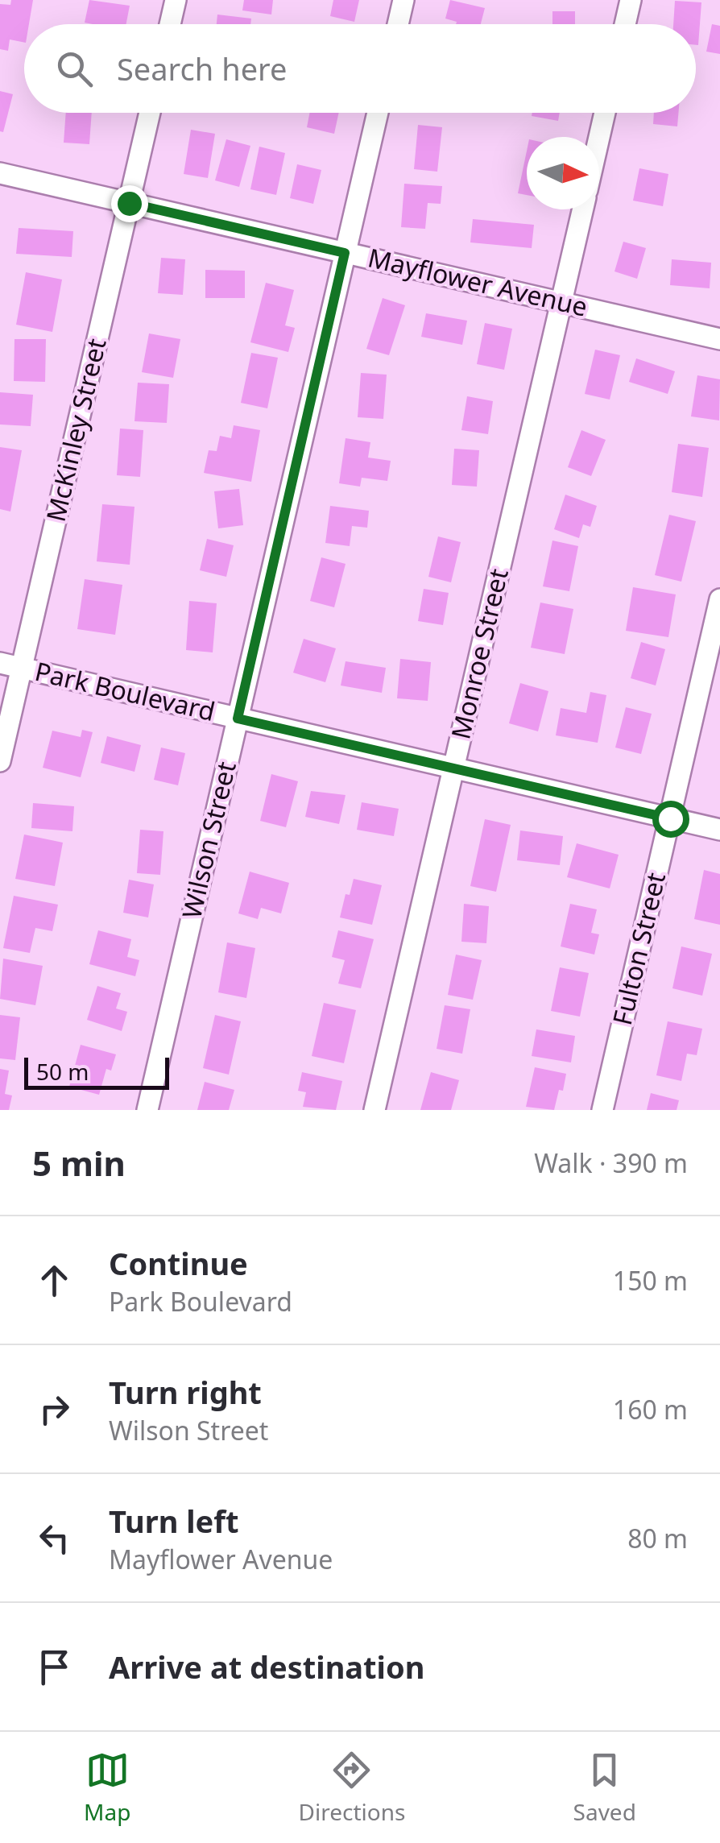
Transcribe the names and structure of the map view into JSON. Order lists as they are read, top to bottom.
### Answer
{
  "streets": {
    "street": [
      "Mayflower Avenue",
      "McKinley Street",
      "Monroe Street",
      "Park Boulevard",
      "Wilson Street",
      "Fulton Street"
    ]
  },
  "crossings": [
    ["Mayflower Avenue", "McKinley Street"],
    ["Mayflower Avenue", "Monroe Street"],
    ["Mayflower Avenue", "Wilson Street"],
    ["McKinley Street", "Park Boulevard"],
    ["Monroe Street", "Park Boulevard"],
    ["Park Boulevard", "Wilson Street"],
    ["Park Boulevard", "Fulton Street"]
  ],
  "scale_bar": "50 m",
  "north": "right",
  "page": {
    "search": "Search here",
    "scale": "50 m",
    "heading": ["5 min", "Walk · 390 m"],
    "list": [
      ["Continue", "Park Boulevard", "150 m"],
      ["Turn right", "Wilson Street", "160 m"],
      ["Turn left", "Mayflower Avenue", "80 m"],
      "Arrive at destination"
    ],
    "nav": ["Map", "Directions", "Saved"]
  }
}
